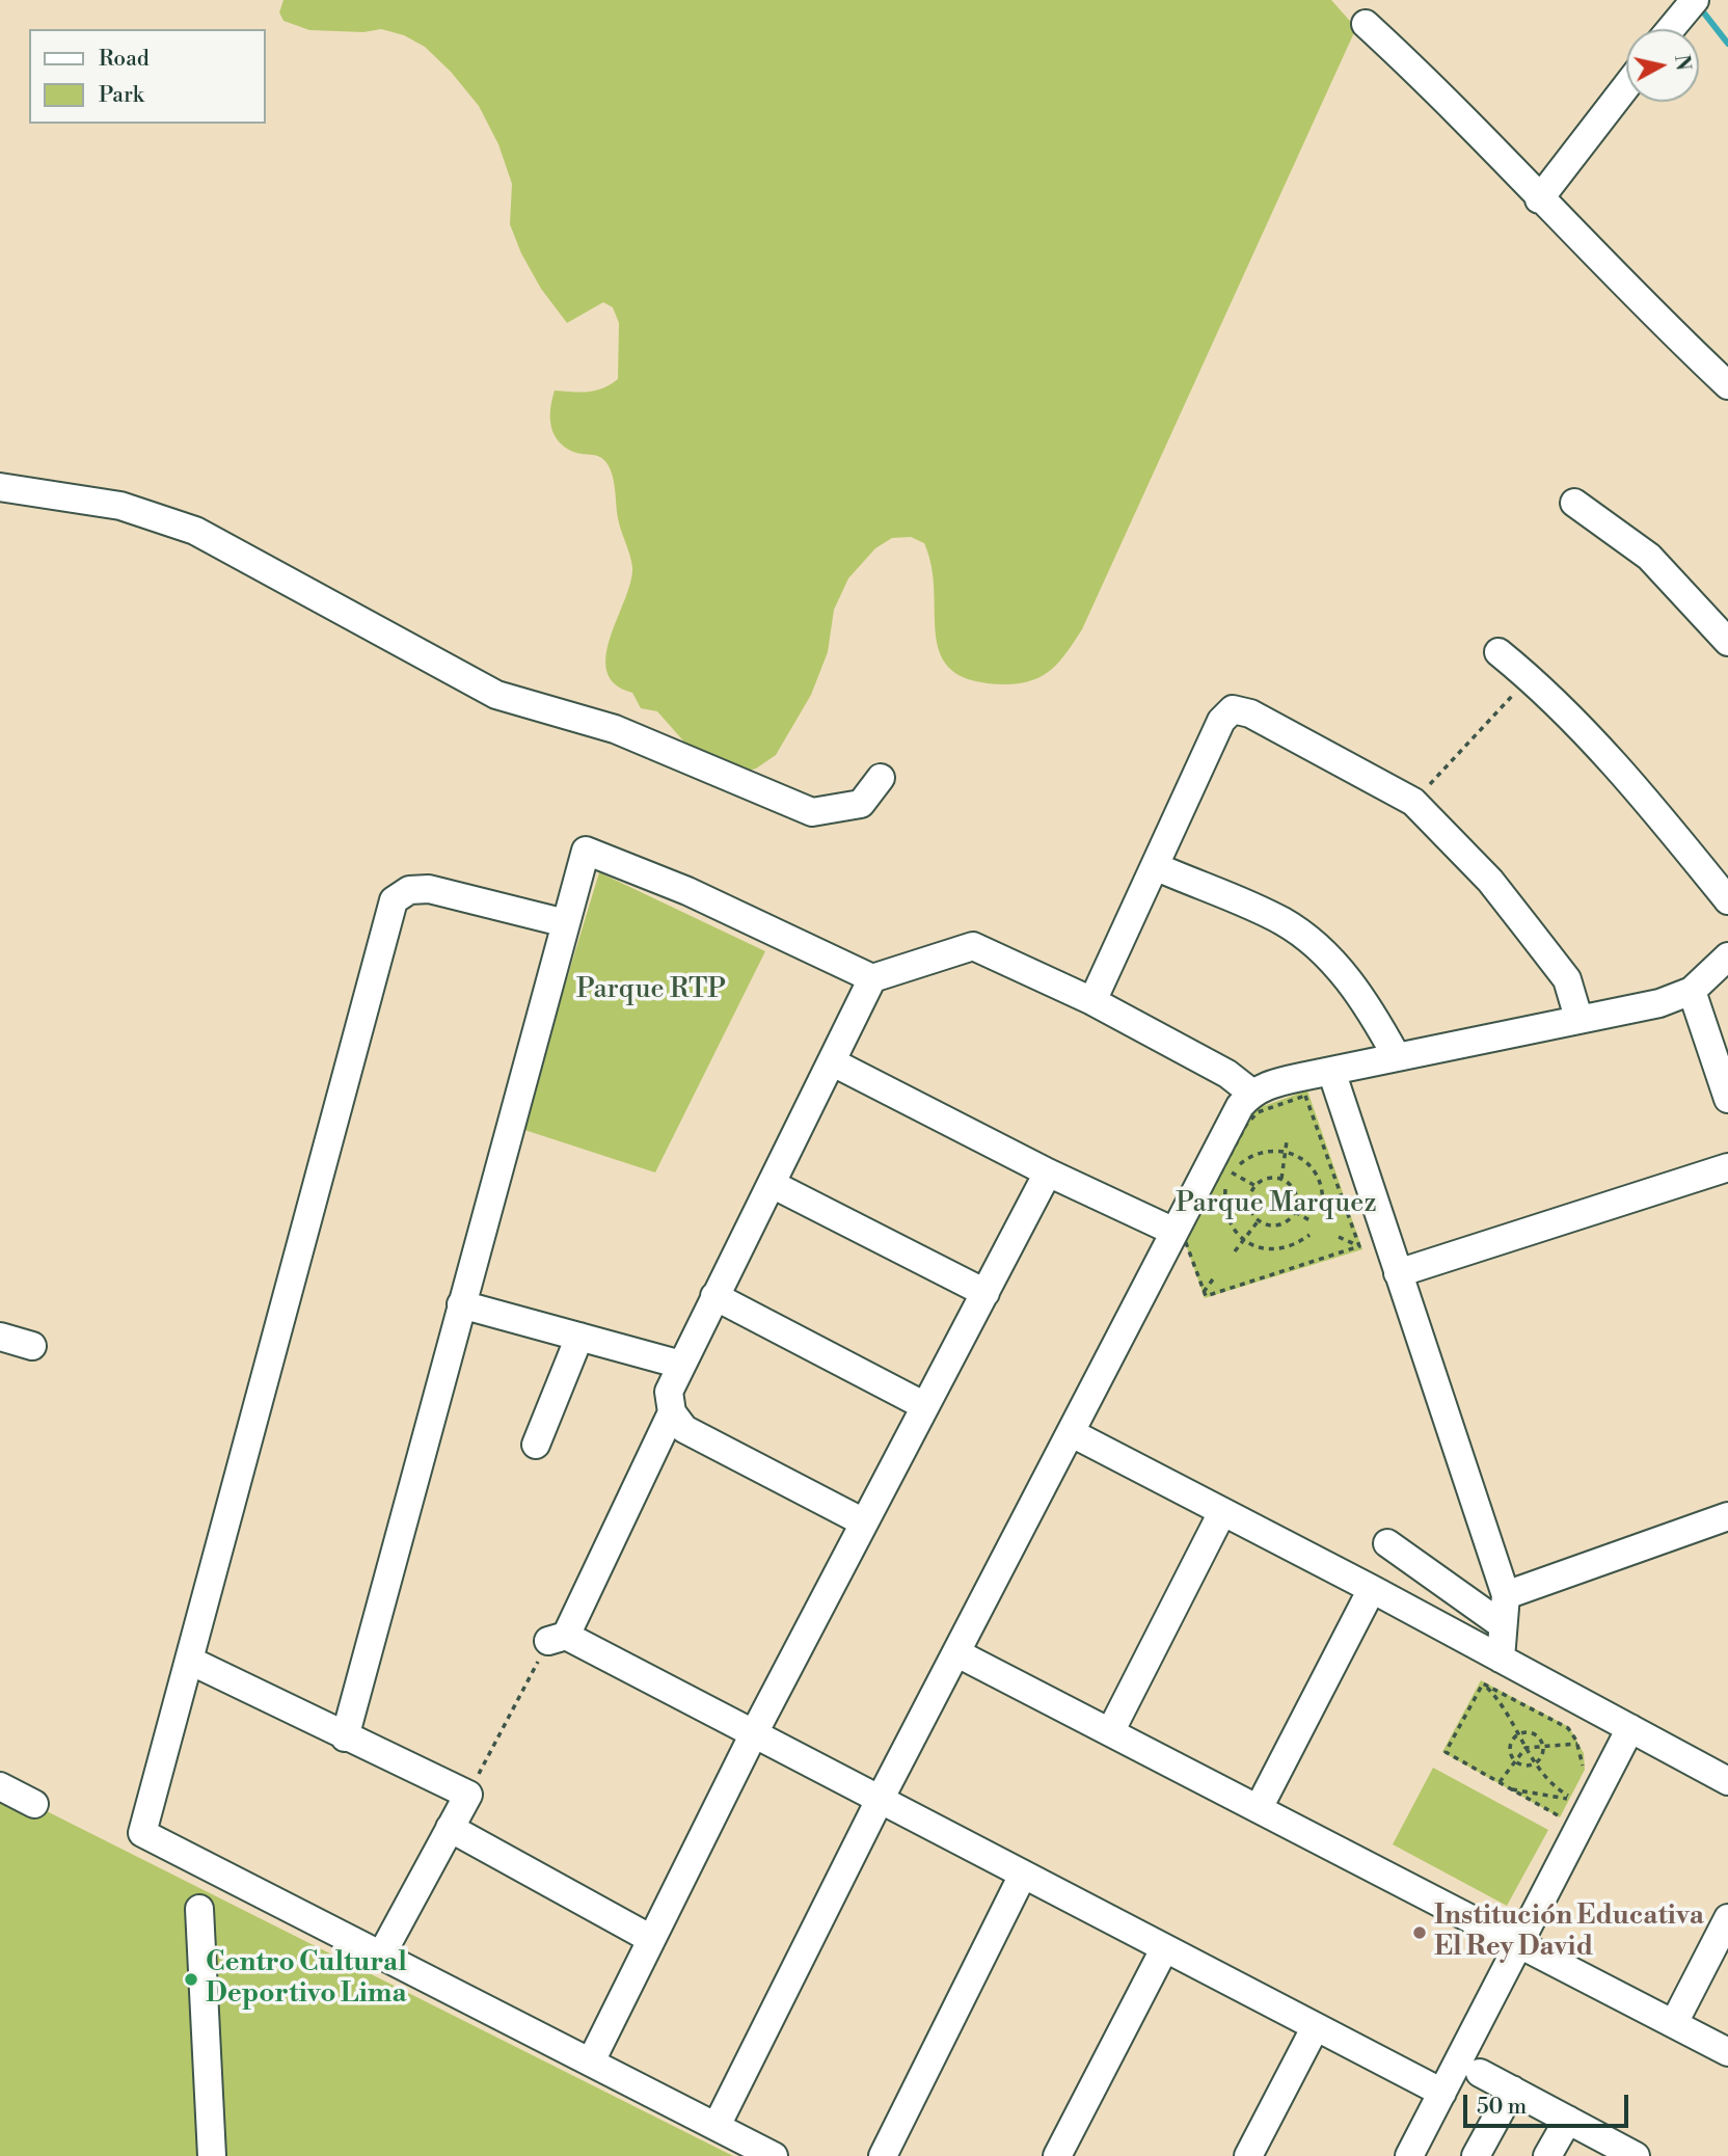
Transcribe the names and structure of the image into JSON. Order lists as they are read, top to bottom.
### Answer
{
  "parks": ["Parque RTP", "Parque Marquez"],
  "places": ["Institución Educativa El Rey David", "Centro Cultural Deportivo Lima"],
  "legend": ["Road", "Park"],
  "scale_bar": "50 m",
  "north": "right"
}
